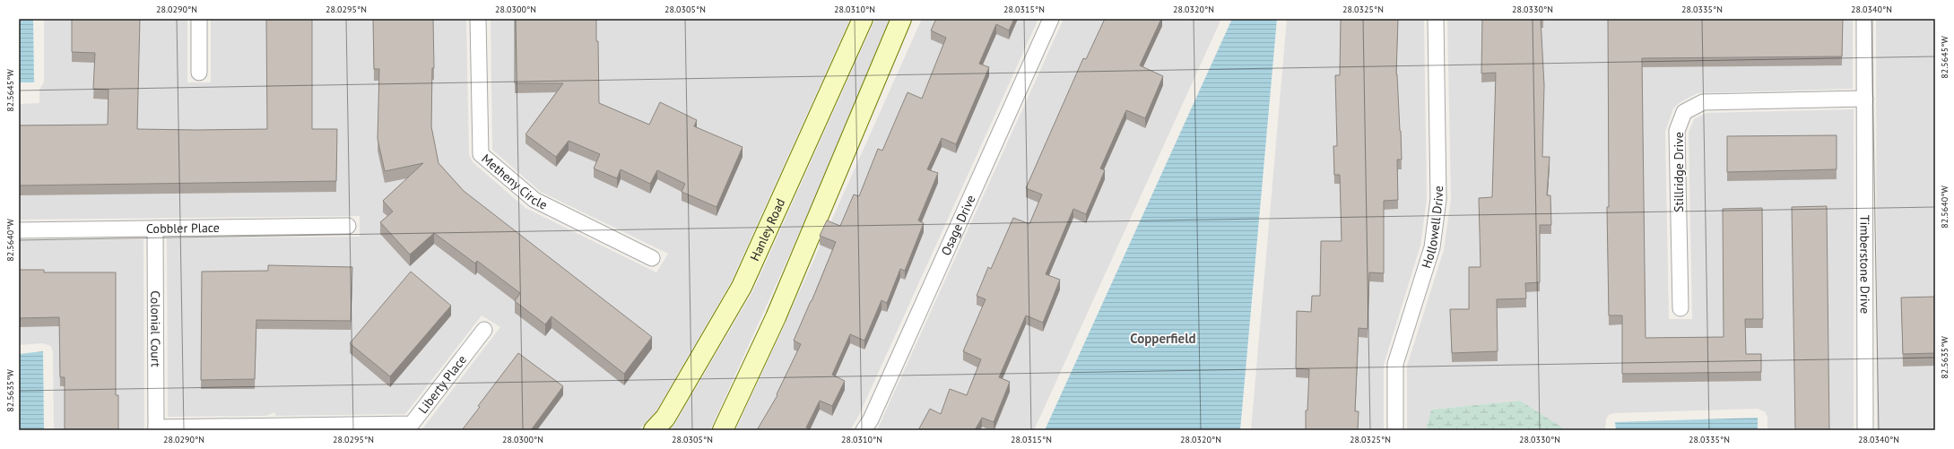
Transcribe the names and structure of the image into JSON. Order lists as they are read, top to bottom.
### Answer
{
  "streets": {
    "main road": ["Hanley Road"],
    "street": [
      "Stillridge Drive",
      "Metheny Circle",
      "Osage Drive",
      "Hollowell Drive",
      "Cobbler Place",
      "Timberstone Drive",
      "Colonial Court",
      "Liberty Place"
    ]
  },
  "crossings": [
    ["Stillridge Drive", "Timberstone Drive"],
    ["Cobbler Place", "Colonial Court"],
    ["Colonial Court", "Liberty Place"]
  ],
  "districts": ["Copperfield"],
  "coordinates": [
    "28.0290°N",
    "28.0295°N",
    "28.0300°N",
    "28.0305°N",
    "28.0310°N",
    "28.0315°N",
    "28.0320°N",
    "28.0325°N",
    "28.0330°N",
    "28.0335°N",
    "28.0340°N",
    "82.5645°W",
    "82.5640°W",
    "82.5635°W"
  ]
}
